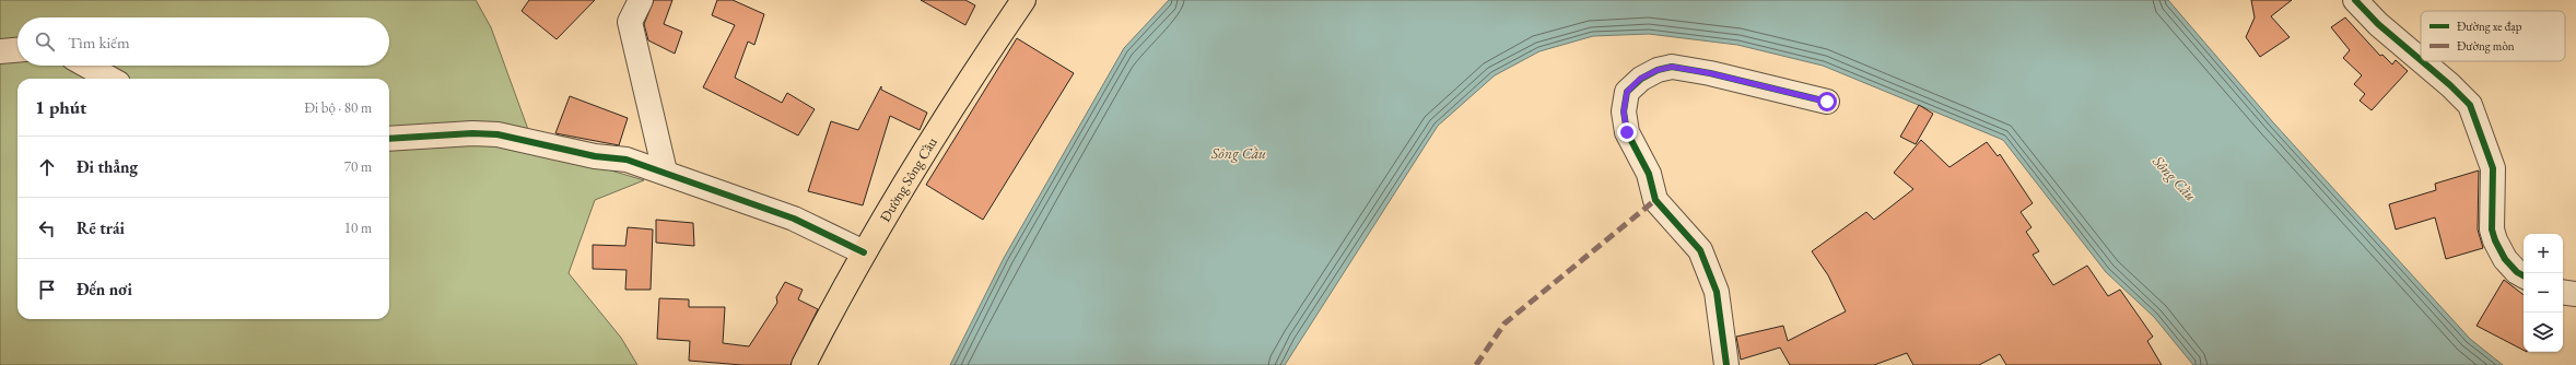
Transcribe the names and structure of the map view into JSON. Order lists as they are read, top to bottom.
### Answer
{
  "streets": {
    "main road": ["Đường Sông Cầu"]
  },
  "water": ["Sông Cầu"],
  "legend": ["Đường xe đạp", "Đường mòn"],
  "page": {
    "search": "Tìm kiếm",
    "heading": ["1 phút", "Đi bộ · 80 m"],
    "list": [
      ["Đi thẳng", "70 m"],
      ["Rẽ trái", "10 m"],
      "Đến nơi"
    ],
    "map_buttons": ["+", "−"]
  }
}
